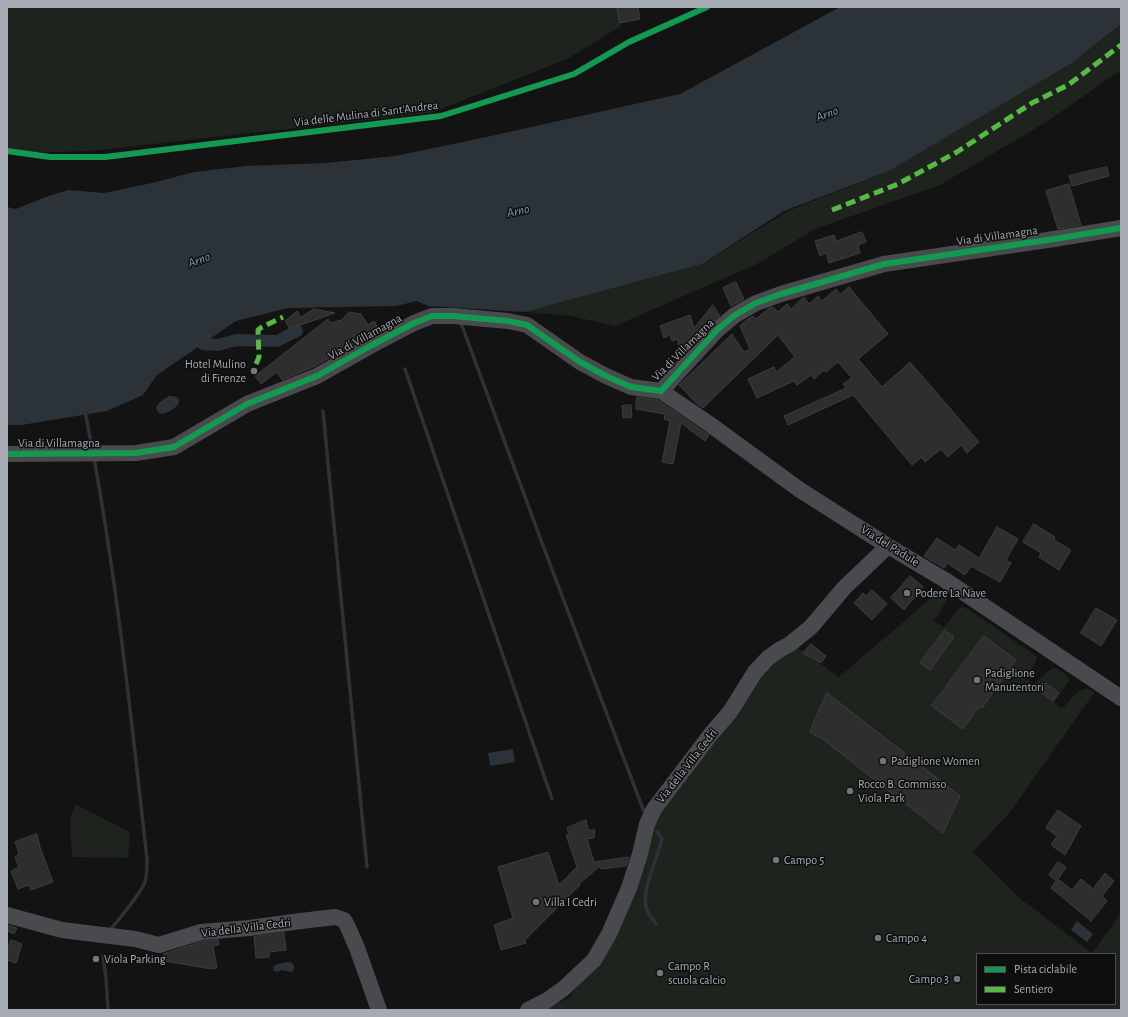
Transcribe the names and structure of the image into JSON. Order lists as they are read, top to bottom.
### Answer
{
  "streets": {
    "street": ["Via di Villamagna", "Via del Padule", "Via della Villa Cedri"],
    "cycle path": ["Via delle Mulina di Sant'Andrea"]
  },
  "crossings": [
    ["Via di Villamagna", "Via del Padule"],
    ["Via del Padule", "Via della Villa Cedri"]
  ],
  "water": ["Arno"],
  "places": [
    "Hotel Mulino di Firenze",
    "Podere La Nave",
    "Padiglione Manutentori",
    "Padiglione Women",
    "Rocco B. Commisso Viola Park",
    "Campo 5",
    "Villa I Cedri",
    "Campo 4",
    "Viola Parking",
    "Campo R scuola calcio",
    "Campo 3"
  ],
  "legend": ["Pista ciclabile", "Sentiero"]
}
